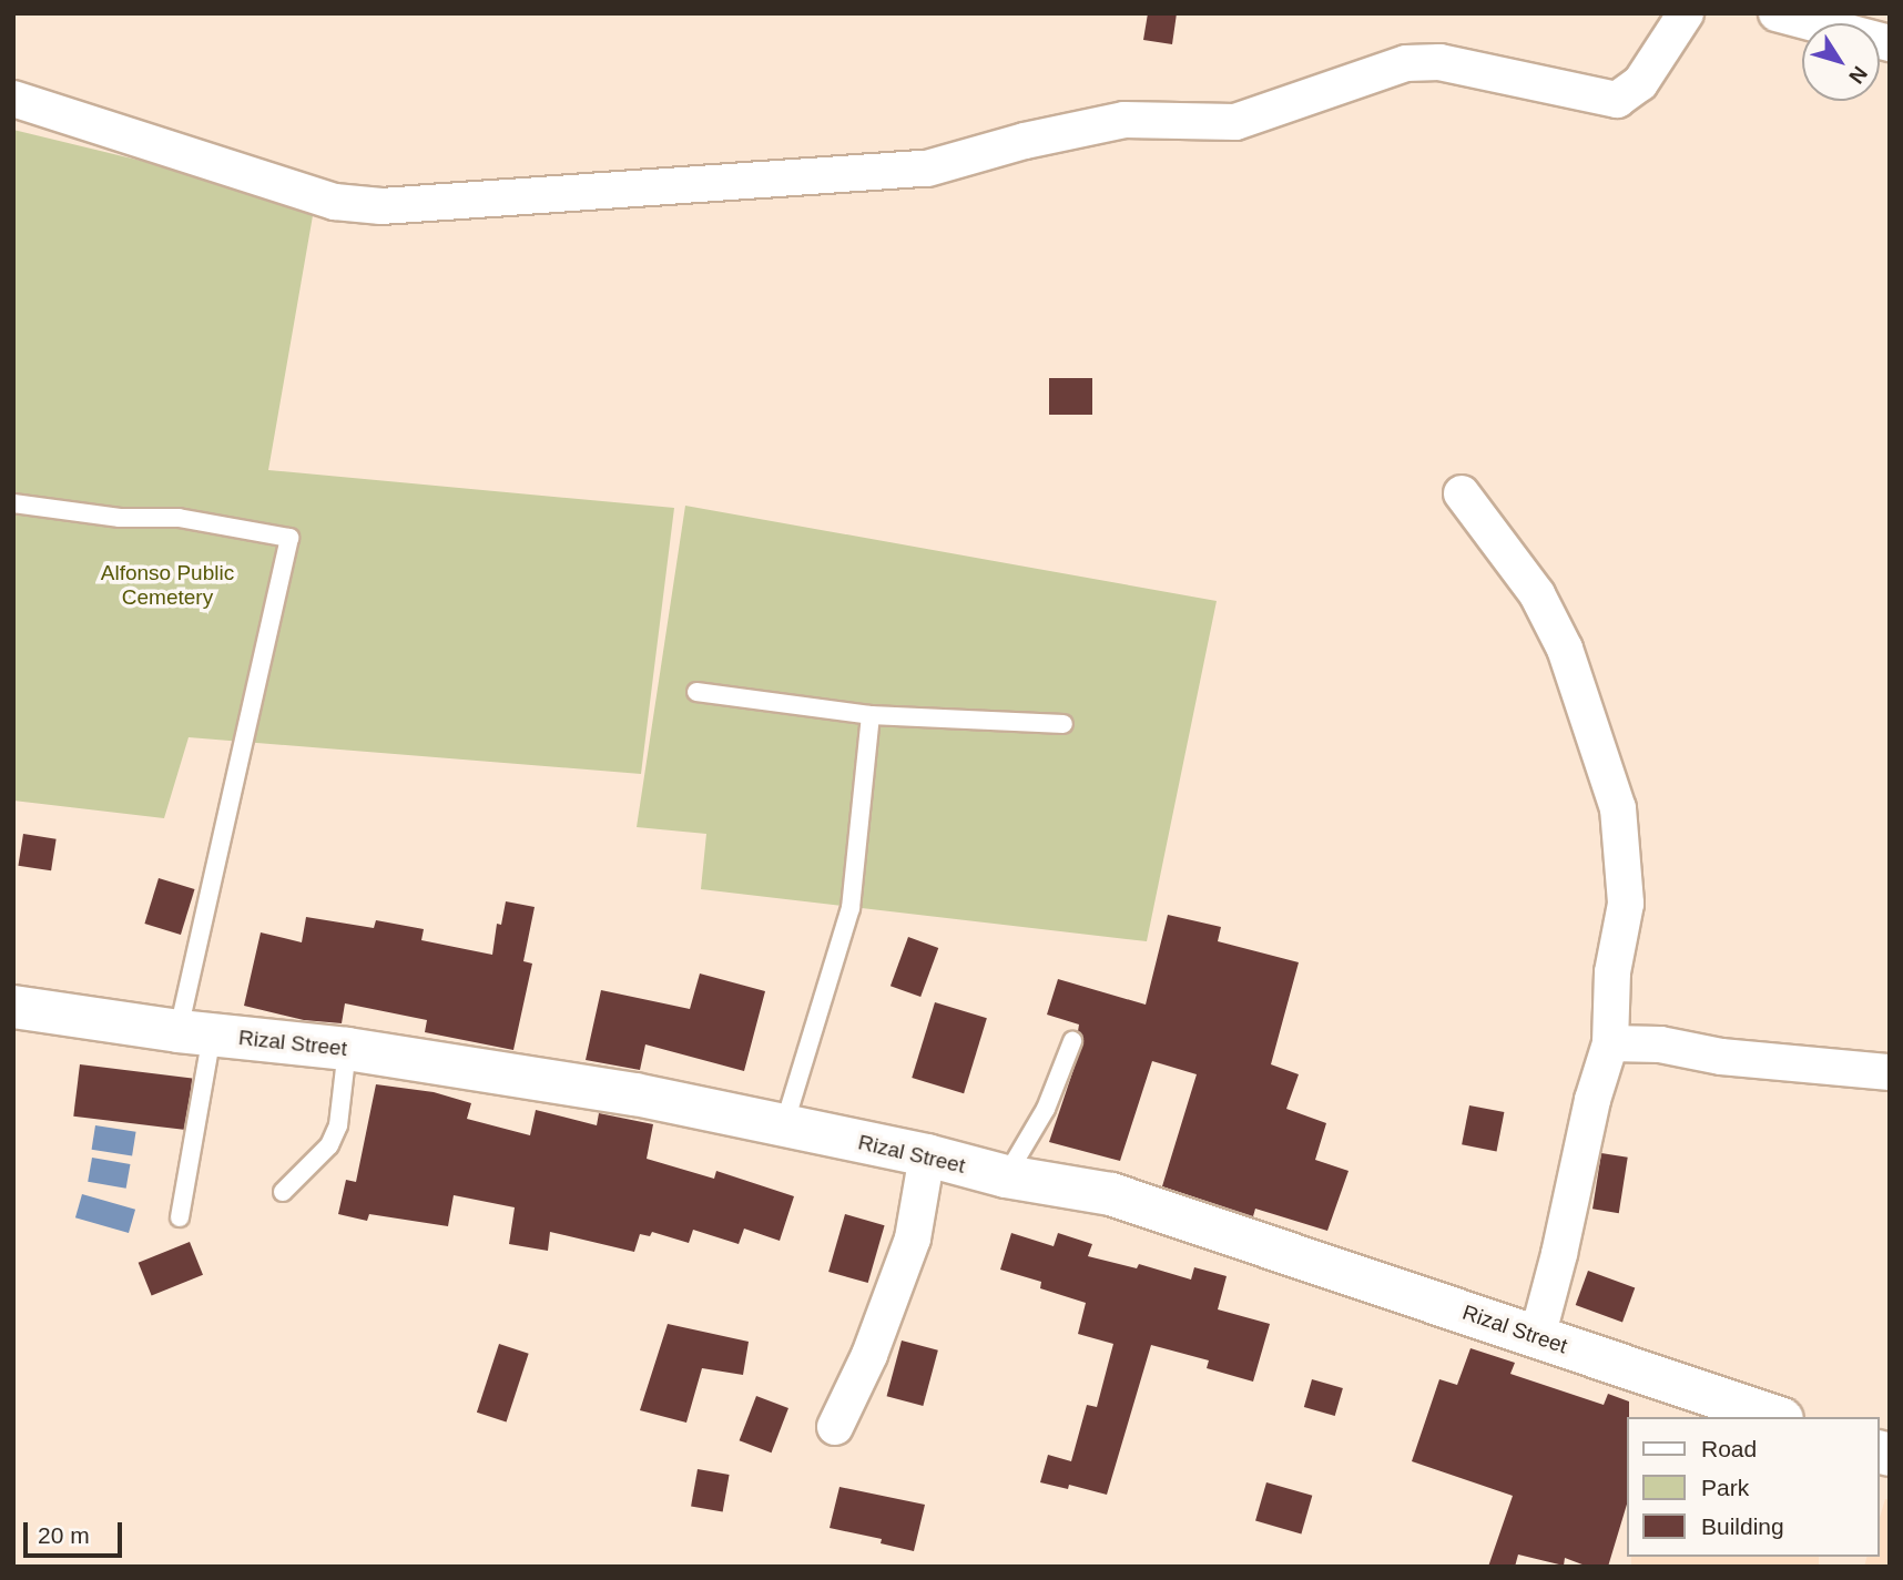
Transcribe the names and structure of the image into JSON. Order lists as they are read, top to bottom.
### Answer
{
  "streets": {
    "street": ["Rizal Street"]
  },
  "parks": ["Alfonso Public Cemetery"],
  "legend": ["Road", "Park", "Building"],
  "scale_bar": "20 m",
  "north": "bottom right"
}
